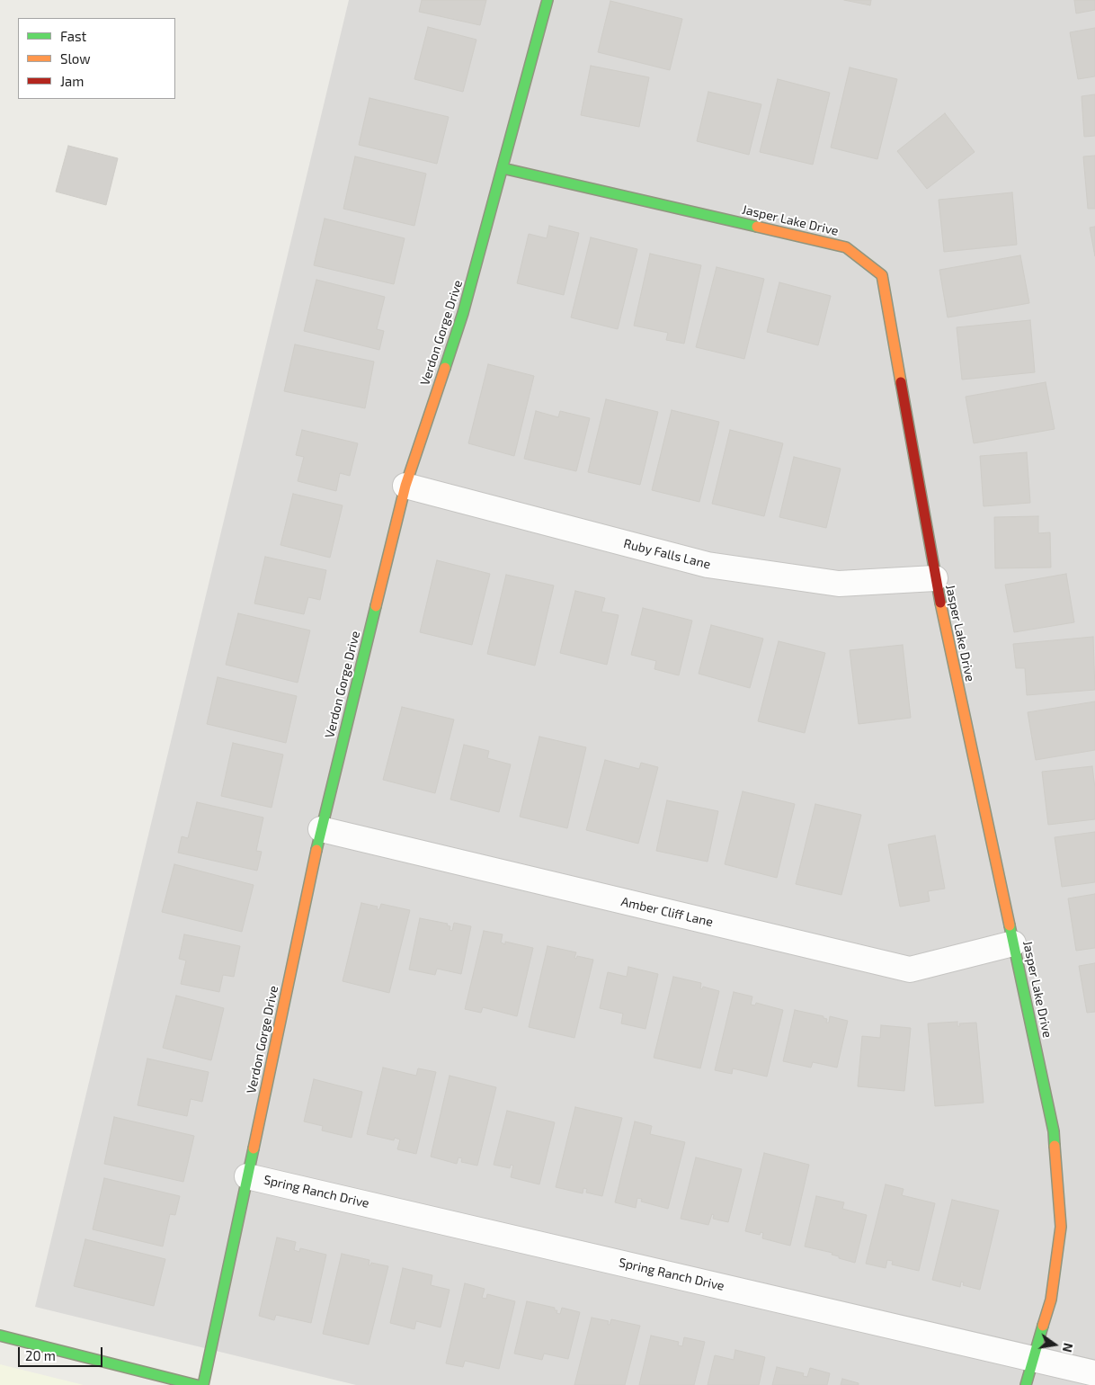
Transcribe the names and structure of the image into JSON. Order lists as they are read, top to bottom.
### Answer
{
  "streets": {
    "street": [
      "Jasper Lake Drive",
      "Verdon Gorge Drive",
      "Ruby Falls Lane",
      "Amber Cliff Lane",
      "Spring Ranch Drive"
    ]
  },
  "crossings": [
    ["Jasper Lake Drive", "Verdon Gorge Drive"],
    ["Jasper Lake Drive", "Ruby Falls Lane"],
    ["Jasper Lake Drive", "Amber Cliff Lane"],
    ["Jasper Lake Drive", "Spring Ranch Drive"],
    ["Verdon Gorge Drive", "Ruby Falls Lane"],
    ["Verdon Gorge Drive", "Amber Cliff Lane"],
    ["Verdon Gorge Drive", "Spring Ranch Drive"]
  ],
  "legend": ["Fast", "Slow", "Jam"],
  "scale_bar": "20 m",
  "north": "right"
}
